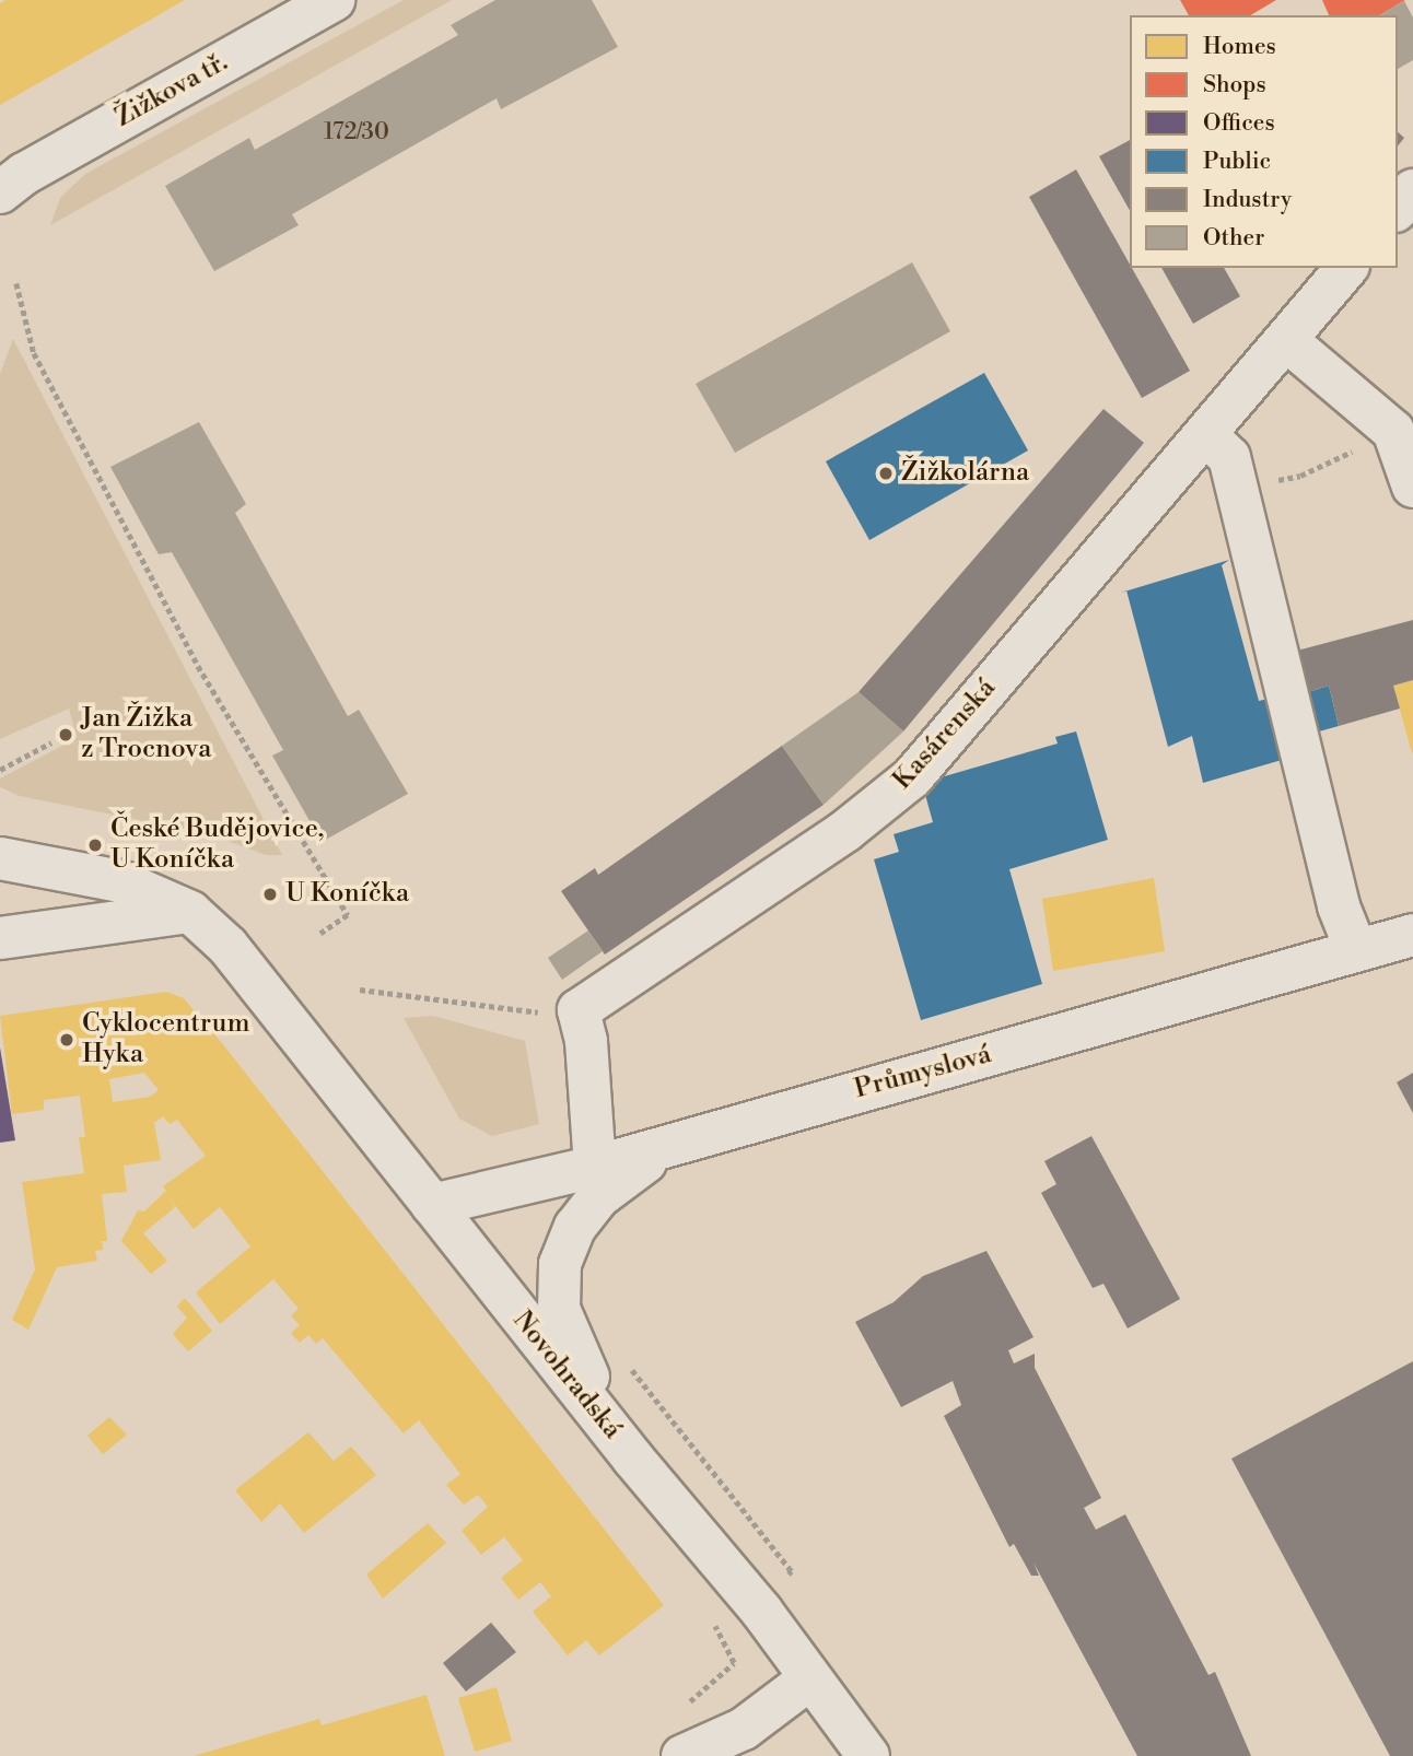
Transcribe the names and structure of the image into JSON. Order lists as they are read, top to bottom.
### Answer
{
  "streets": {
    "street": [
      "Žižkova tř.",
      "Kasárenská",
      "Průmyslová",
      "Novohradská"
    ]
  },
  "crossings": [
    ["Kasárenská", "Průmyslová"],
    ["Průmyslová", "Novohradská"]
  ],
  "places": [
    "Žižkolárna",
    "Jan Žižka z Trocnova",
    "České Budějovice, U Koníčka",
    "U Koníčka",
    "Cyklocentrum Hyka"
  ],
  "house_numbers": ["172/30"],
  "legend": [
    "Homes",
    "Shops",
    "Offices",
    "Public",
    "Industry",
    "Other"
  ]
}
